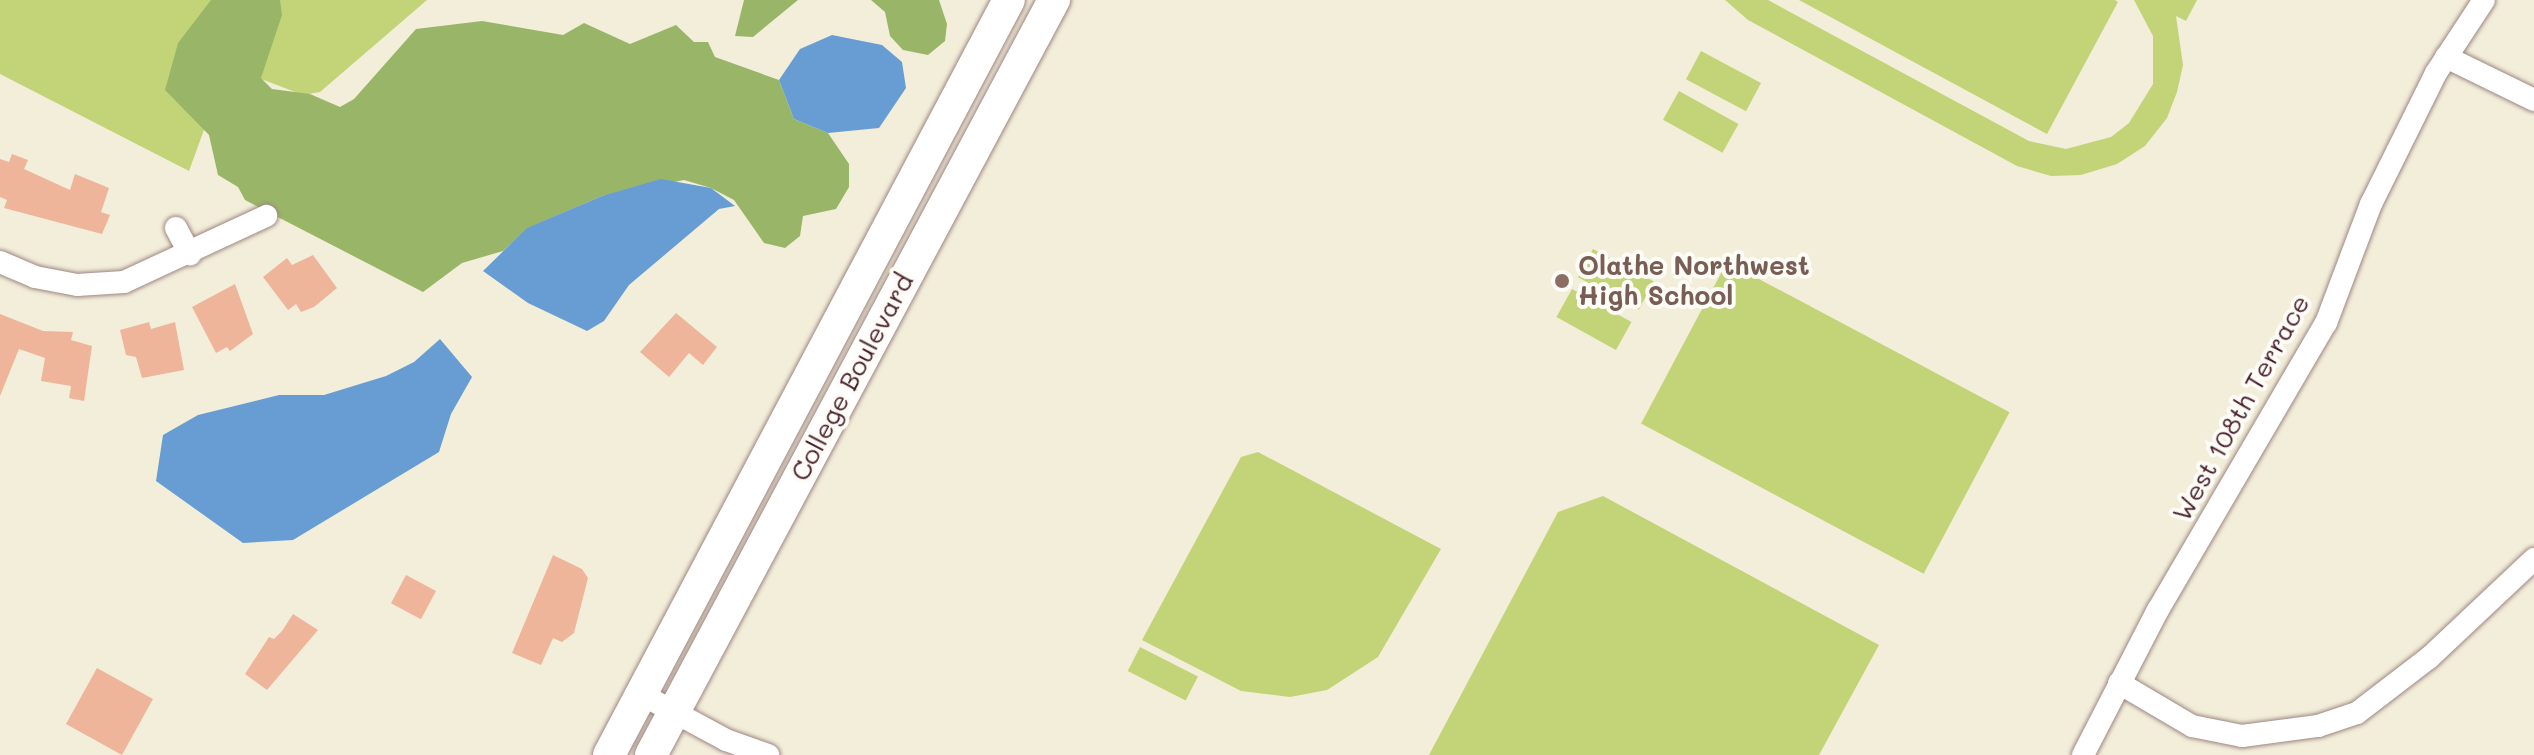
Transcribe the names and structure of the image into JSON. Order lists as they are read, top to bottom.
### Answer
{
  "streets": {
    "main road": ["College Boulevard"],
    "street": ["West 108th Terrace"]
  },
  "places": ["Olathe Northwest High School"]
}
